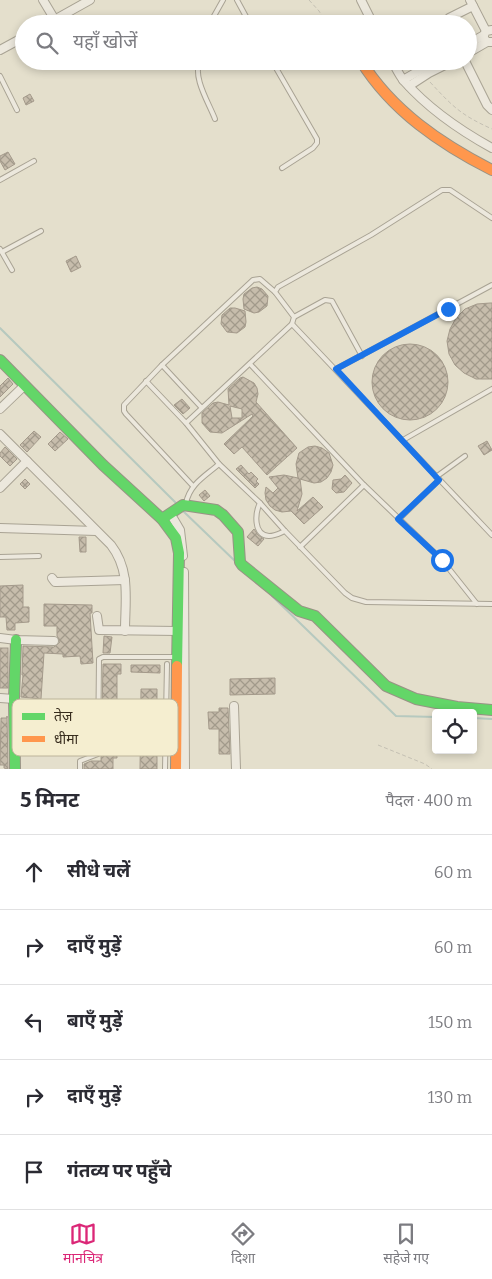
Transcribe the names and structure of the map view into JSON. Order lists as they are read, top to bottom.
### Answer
{
  "legend": ["तेज़", "धीमा"],
  "page": {
    "search": "यहाँ खोजें",
    "heading": ["5 मिनट", "पैदल · 400 m"],
    "list": [
      ["सीधे चलें", "60 m"],
      ["दाएँ मुड़ें", "60 m"],
      ["बाएँ मुड़ें", "150 m"],
      ["दाएँ मुड़ें", "130 m"],
      "गंतव्य पर पहुँचे"
    ],
    "nav": ["मानचित्र", "दिशा", "सहेजे गए"]
  }
}
